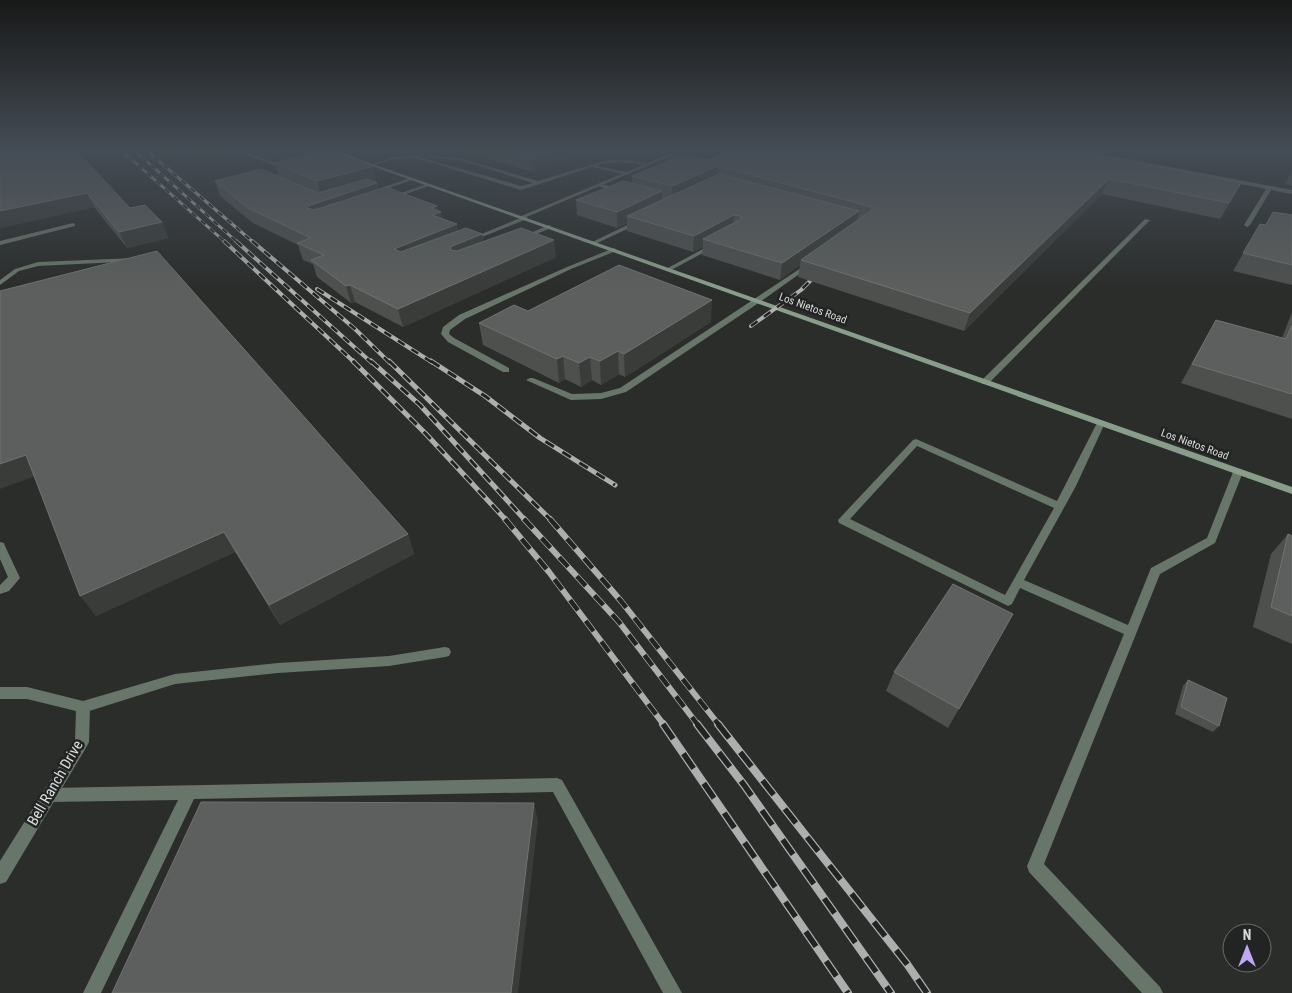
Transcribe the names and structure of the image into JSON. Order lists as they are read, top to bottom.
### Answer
{
  "streets": {
    "main road": ["Los Nietos Road"],
    "street": ["Bell Ranch Drive"]
  },
  "north": "top"
}
